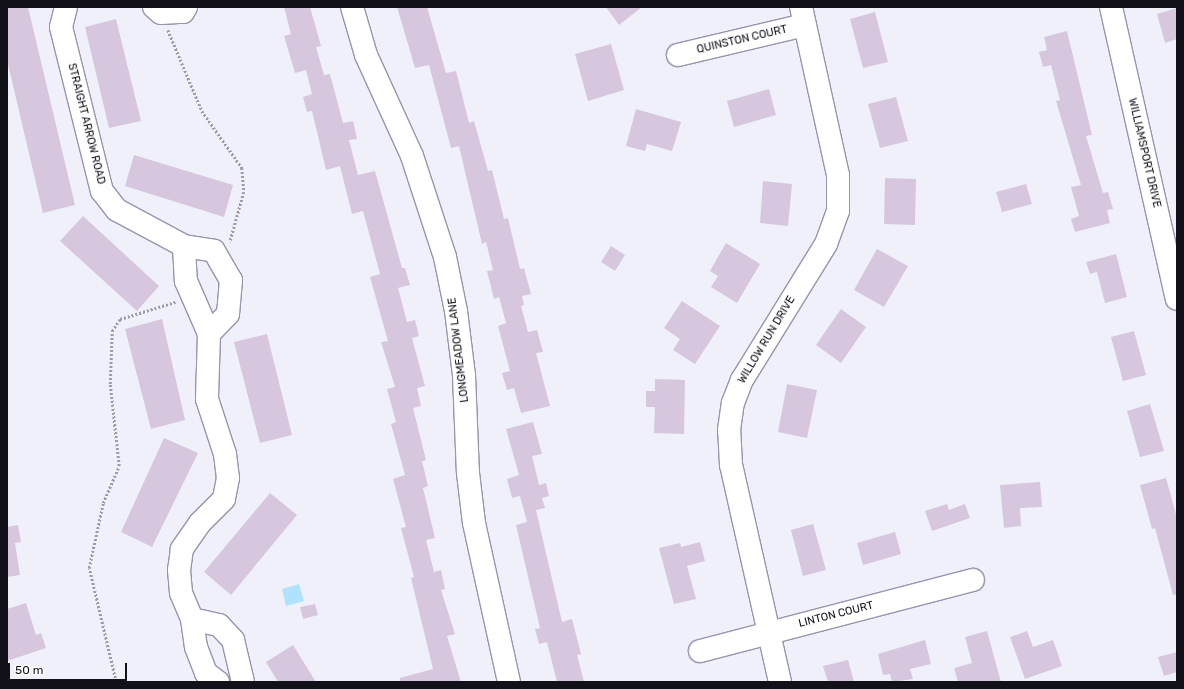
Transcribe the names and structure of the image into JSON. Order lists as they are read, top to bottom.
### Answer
{
  "streets": {
    "street": [
      "QUINSTON COURT",
      "STRAIGHT ARROW ROAD",
      "WILLIAMSPORT DRIVE",
      "WILLOW RUN DRIVE",
      "LONGMEADOW LANE",
      "LINTON COURT"
    ]
  },
  "crossings": [
    ["QUINSTON COURT", "WILLOW RUN DRIVE"],
    ["WILLOW RUN DRIVE", "LINTON COURT"]
  ],
  "scale_bar": "50 m"
}
